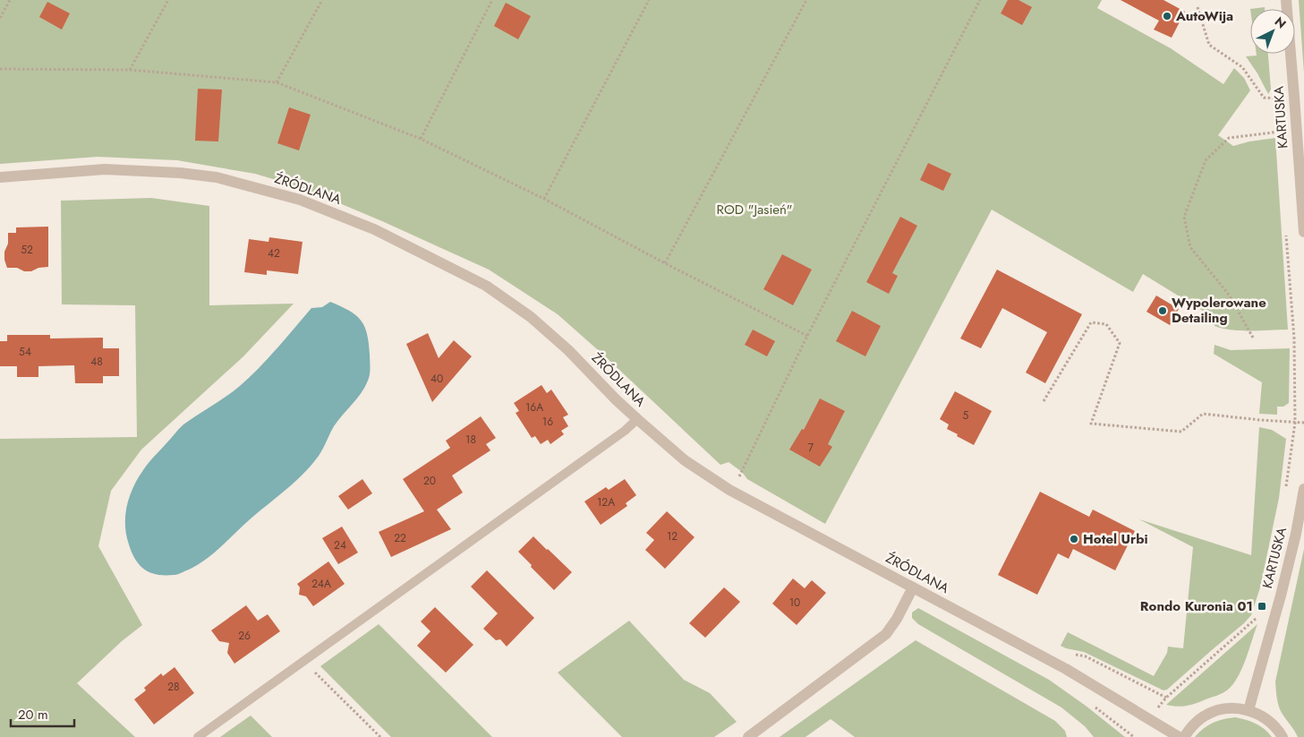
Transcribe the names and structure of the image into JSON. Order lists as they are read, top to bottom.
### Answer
{
  "streets": {
    "street": ["KARTUSKA", "ŹRÓDLANA"]
  },
  "parks": ["ROD \"Jasień\""],
  "places": {
    "other": ["AutoWija", "Wypolerowane Detailing", "Hotel Urbi"],
    "transit": ["Rondo Kuronia 01"]
  },
  "house_numbers": [
    "52",
    "42",
    "54",
    "48",
    "40",
    "16A",
    "5",
    "16",
    "18",
    "7",
    "20",
    "12A",
    "12",
    "22",
    "24",
    "24A",
    "10",
    "26",
    "28"
  ],
  "scale_bar": "20 m",
  "north": "top right"
}
